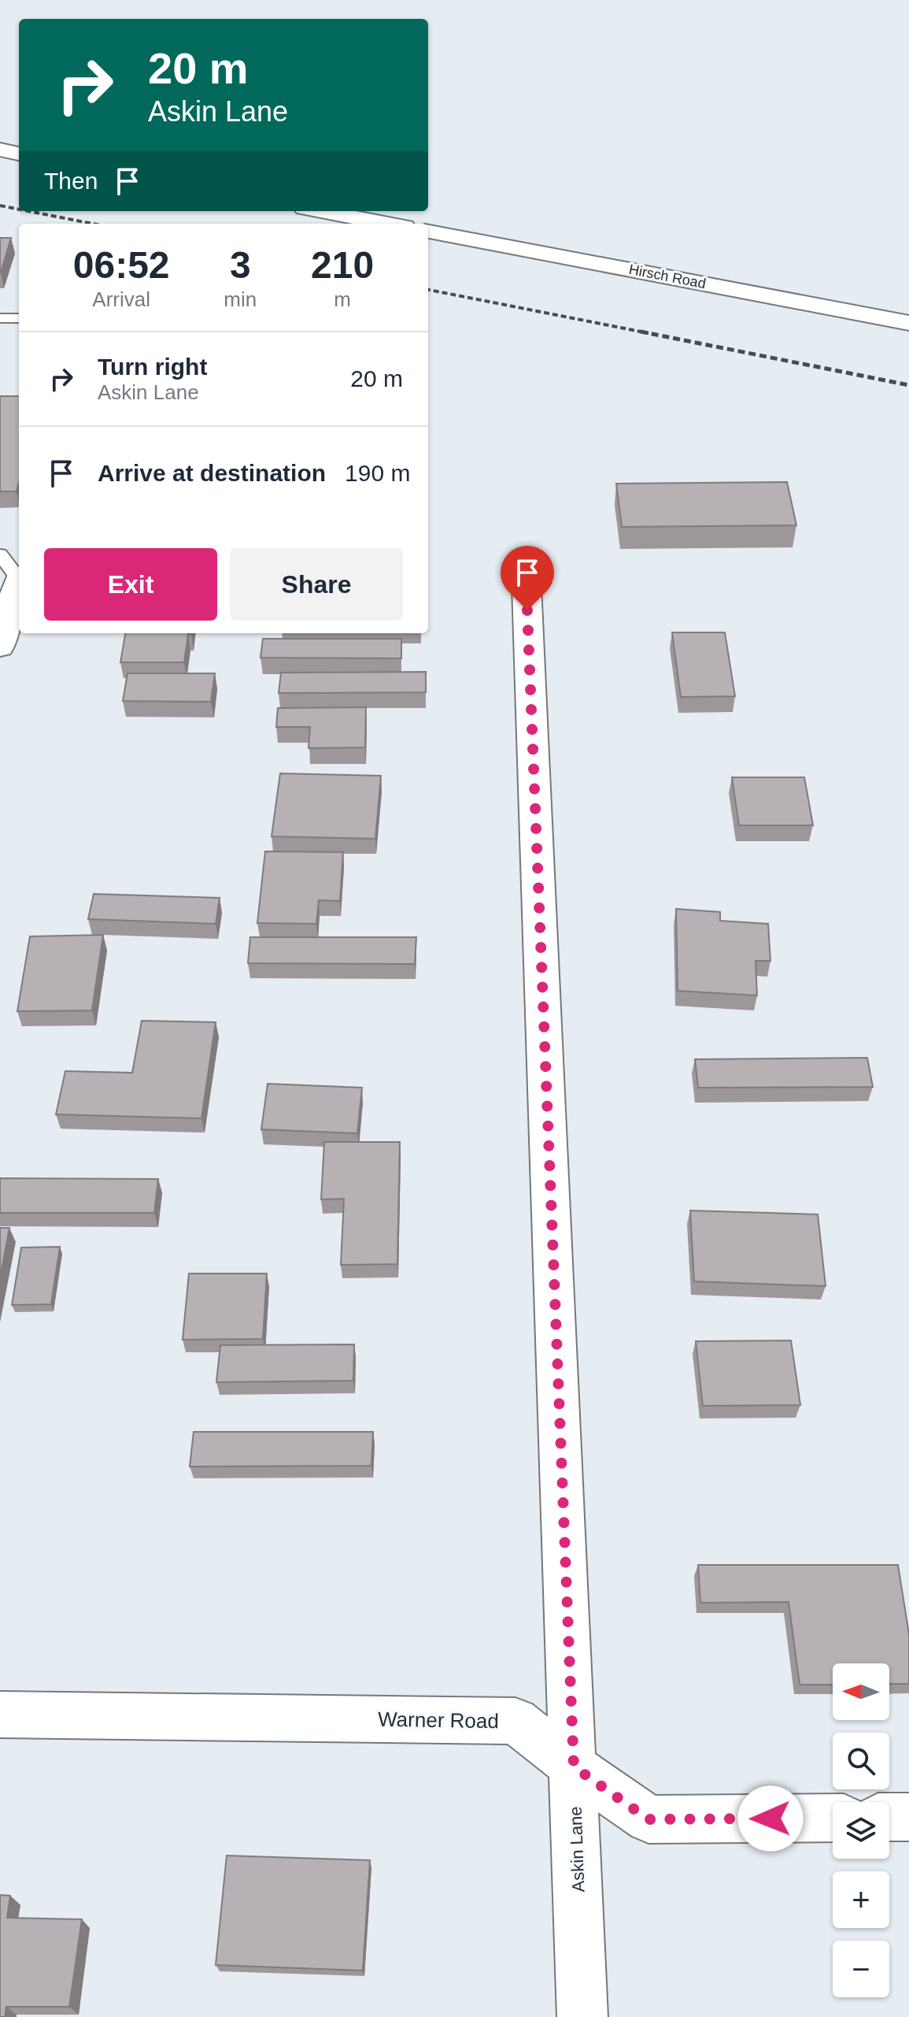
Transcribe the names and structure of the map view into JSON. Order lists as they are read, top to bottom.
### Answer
{
  "streets": {
    "street": ["Hirsch Road", "Warner Road", "Askin Lane"]
  },
  "crossings": [
    ["Warner Road", "Askin Lane"]
  ],
  "north": "left",
  "page": {
    "turn": ["20 m", "Askin Lane"],
    "then": "Then",
    "eta": [
      "06:52",
      "Arrival",
      "3",
      "min",
      "210",
      "m"
    ],
    "list": [
      {
        "name": "Turn right",
        "note": "Askin Lane",
        "value": "20 m"
      },
      {
        "name": "Arrive at destination",
        "value": "190 m"
      }
    ],
    "buttons": ["Exit", "Share"],
    "map_buttons": ["+", "−"]
  }
}
